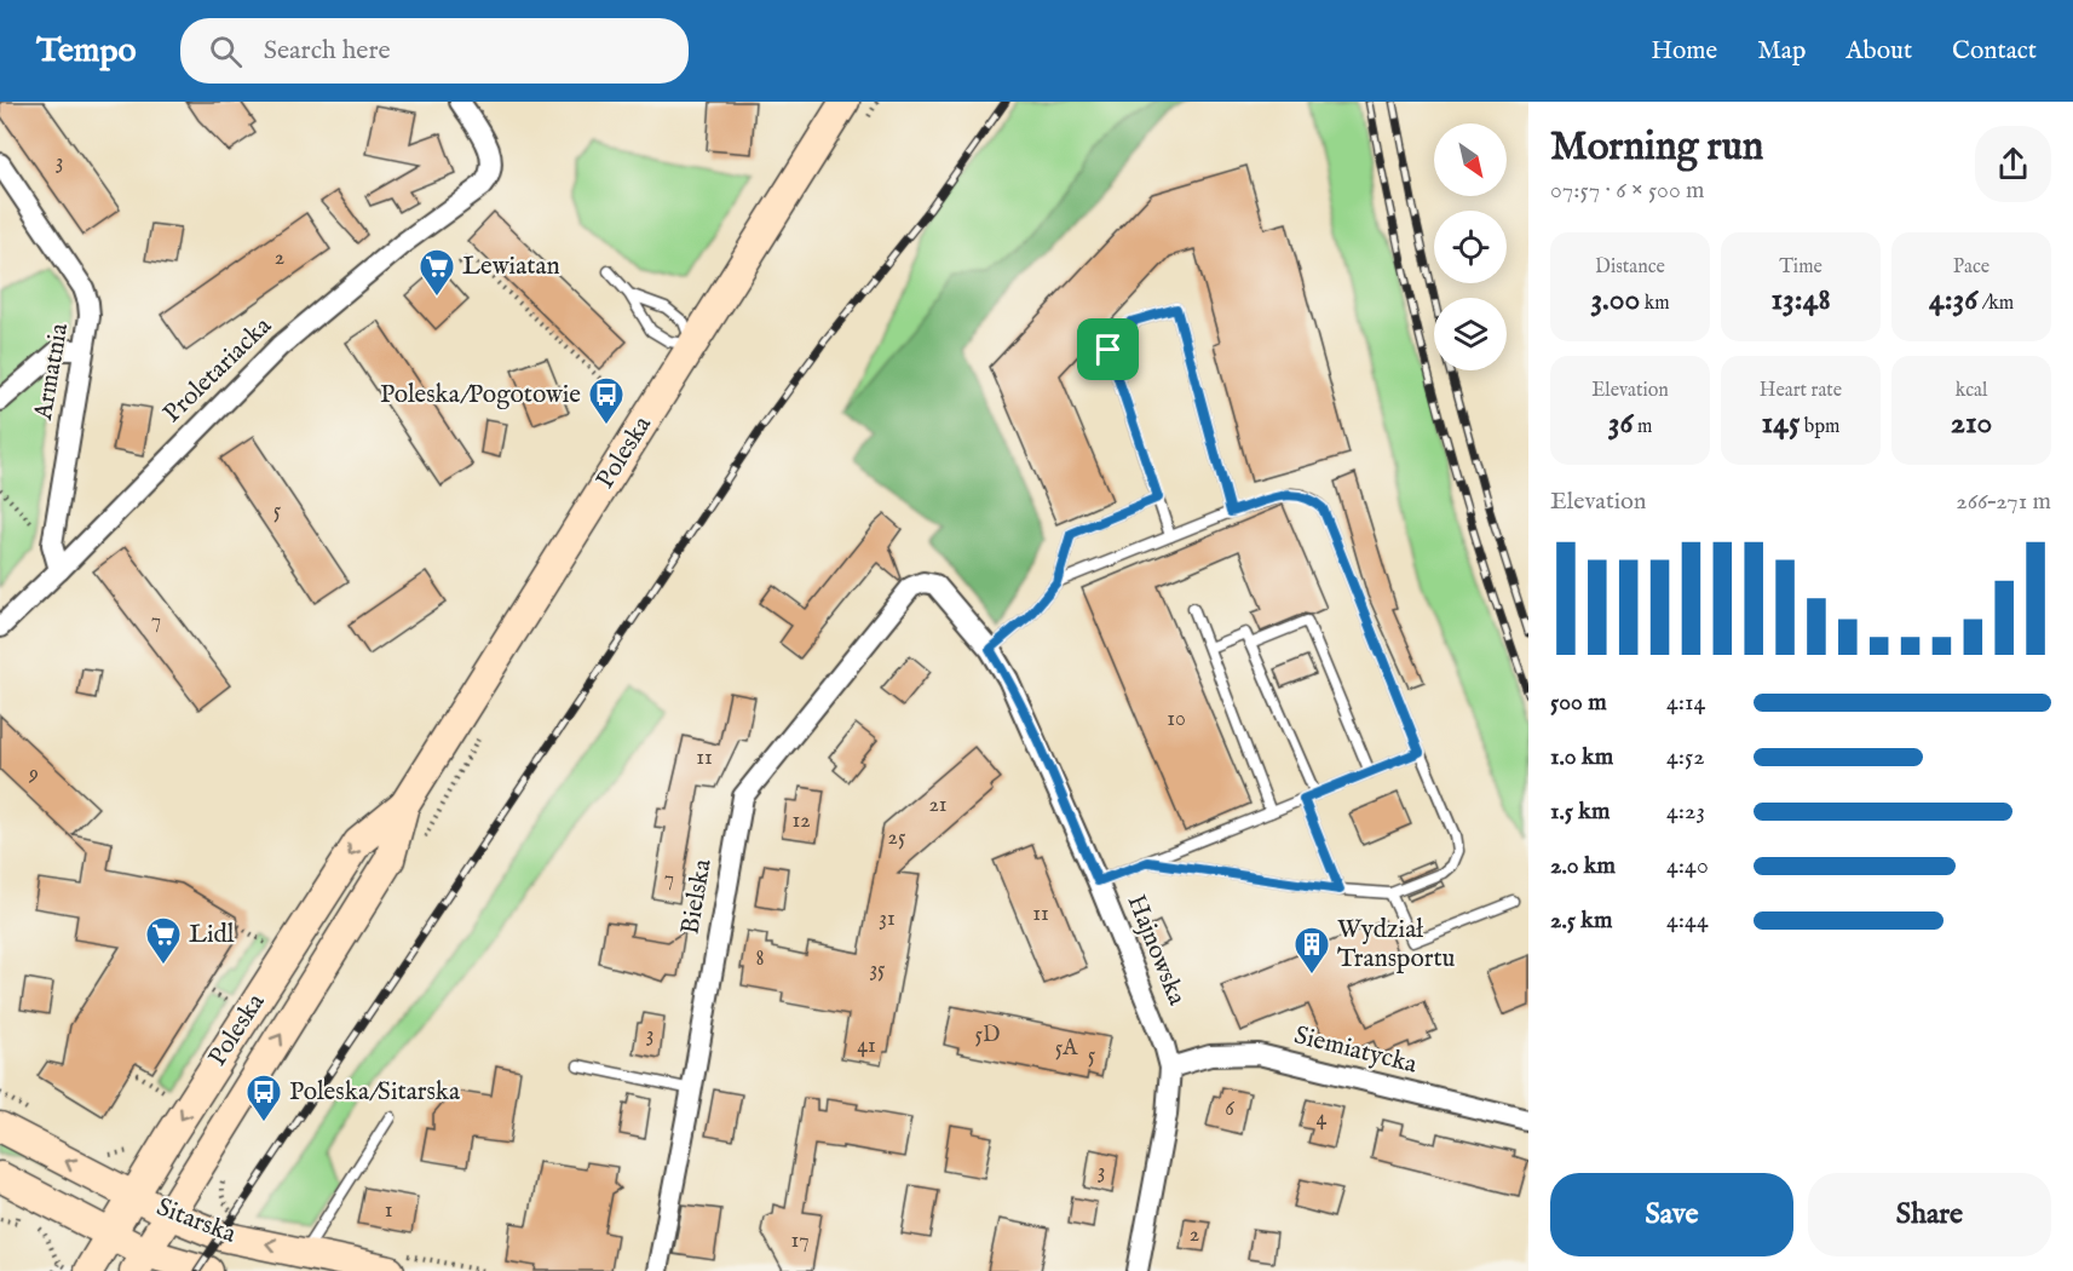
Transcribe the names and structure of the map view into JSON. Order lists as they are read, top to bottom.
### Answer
{
  "streets": {
    "main road": ["Poleska", "Sitarska"],
    "street": [
      "Proletariacka",
      "Armatnia",
      "Bielska",
      "Hajnowska",
      "Siemiatycka"
    ]
  },
  "crossings": [
    ["Proletariacka", "Armatnia"],
    ["Poleska", "Sitarska"],
    ["Bielska", "Hajnowska"],
    ["Hajnowska", "Siemiatycka"]
  ],
  "places": {
    "supermarket": ["Lewiatan", "Lidl"],
    "bus stop": ["Poleska/Pogotowie", "Poleska/Sitarska"],
    "building": ["Wydział Transportu"]
  },
  "house_numbers": [
    "3",
    "2",
    "5",
    "7",
    "10",
    "11",
    "9",
    "21",
    "12",
    "25",
    "7",
    "11",
    "31",
    "8",
    "35",
    "3",
    "5D",
    "41",
    "5A",
    "5",
    "6",
    "4",
    "3",
    "1",
    "2",
    "17"
  ],
  "north": "bottom right",
  "page": {
    "header": "Tempo",
    "search": "Search here",
    "nav": [
      "Home",
      "Map",
      "About",
      "Contact"
    ],
    "heading": ["Morning run", "07:57 · 6 × 500 m"],
    "stats": [
      ["Distance", "3.00 km"],
      ["Time", "13:48"],
      ["Pace", "4:36 /km"],
      ["Elevation", "36 m"],
      ["Heart rate", "145 bpm"],
      ["kcal", "210"]
    ],
    "chart": ["Elevation", "266–271 m"],
    "list": [
      {
        "name": "500 m",
        "note": "4:14"
      },
      {
        "name": "1.0 km",
        "note": "4:52"
      },
      {
        "name": "1.5 km",
        "note": "4:23"
      },
      {
        "name": "2.0 km",
        "note": "4:40"
      },
      {
        "name": "2.5 km",
        "note": "4:44"
      }
    ],
    "buttons": ["Save", "Share"]
  }
}
